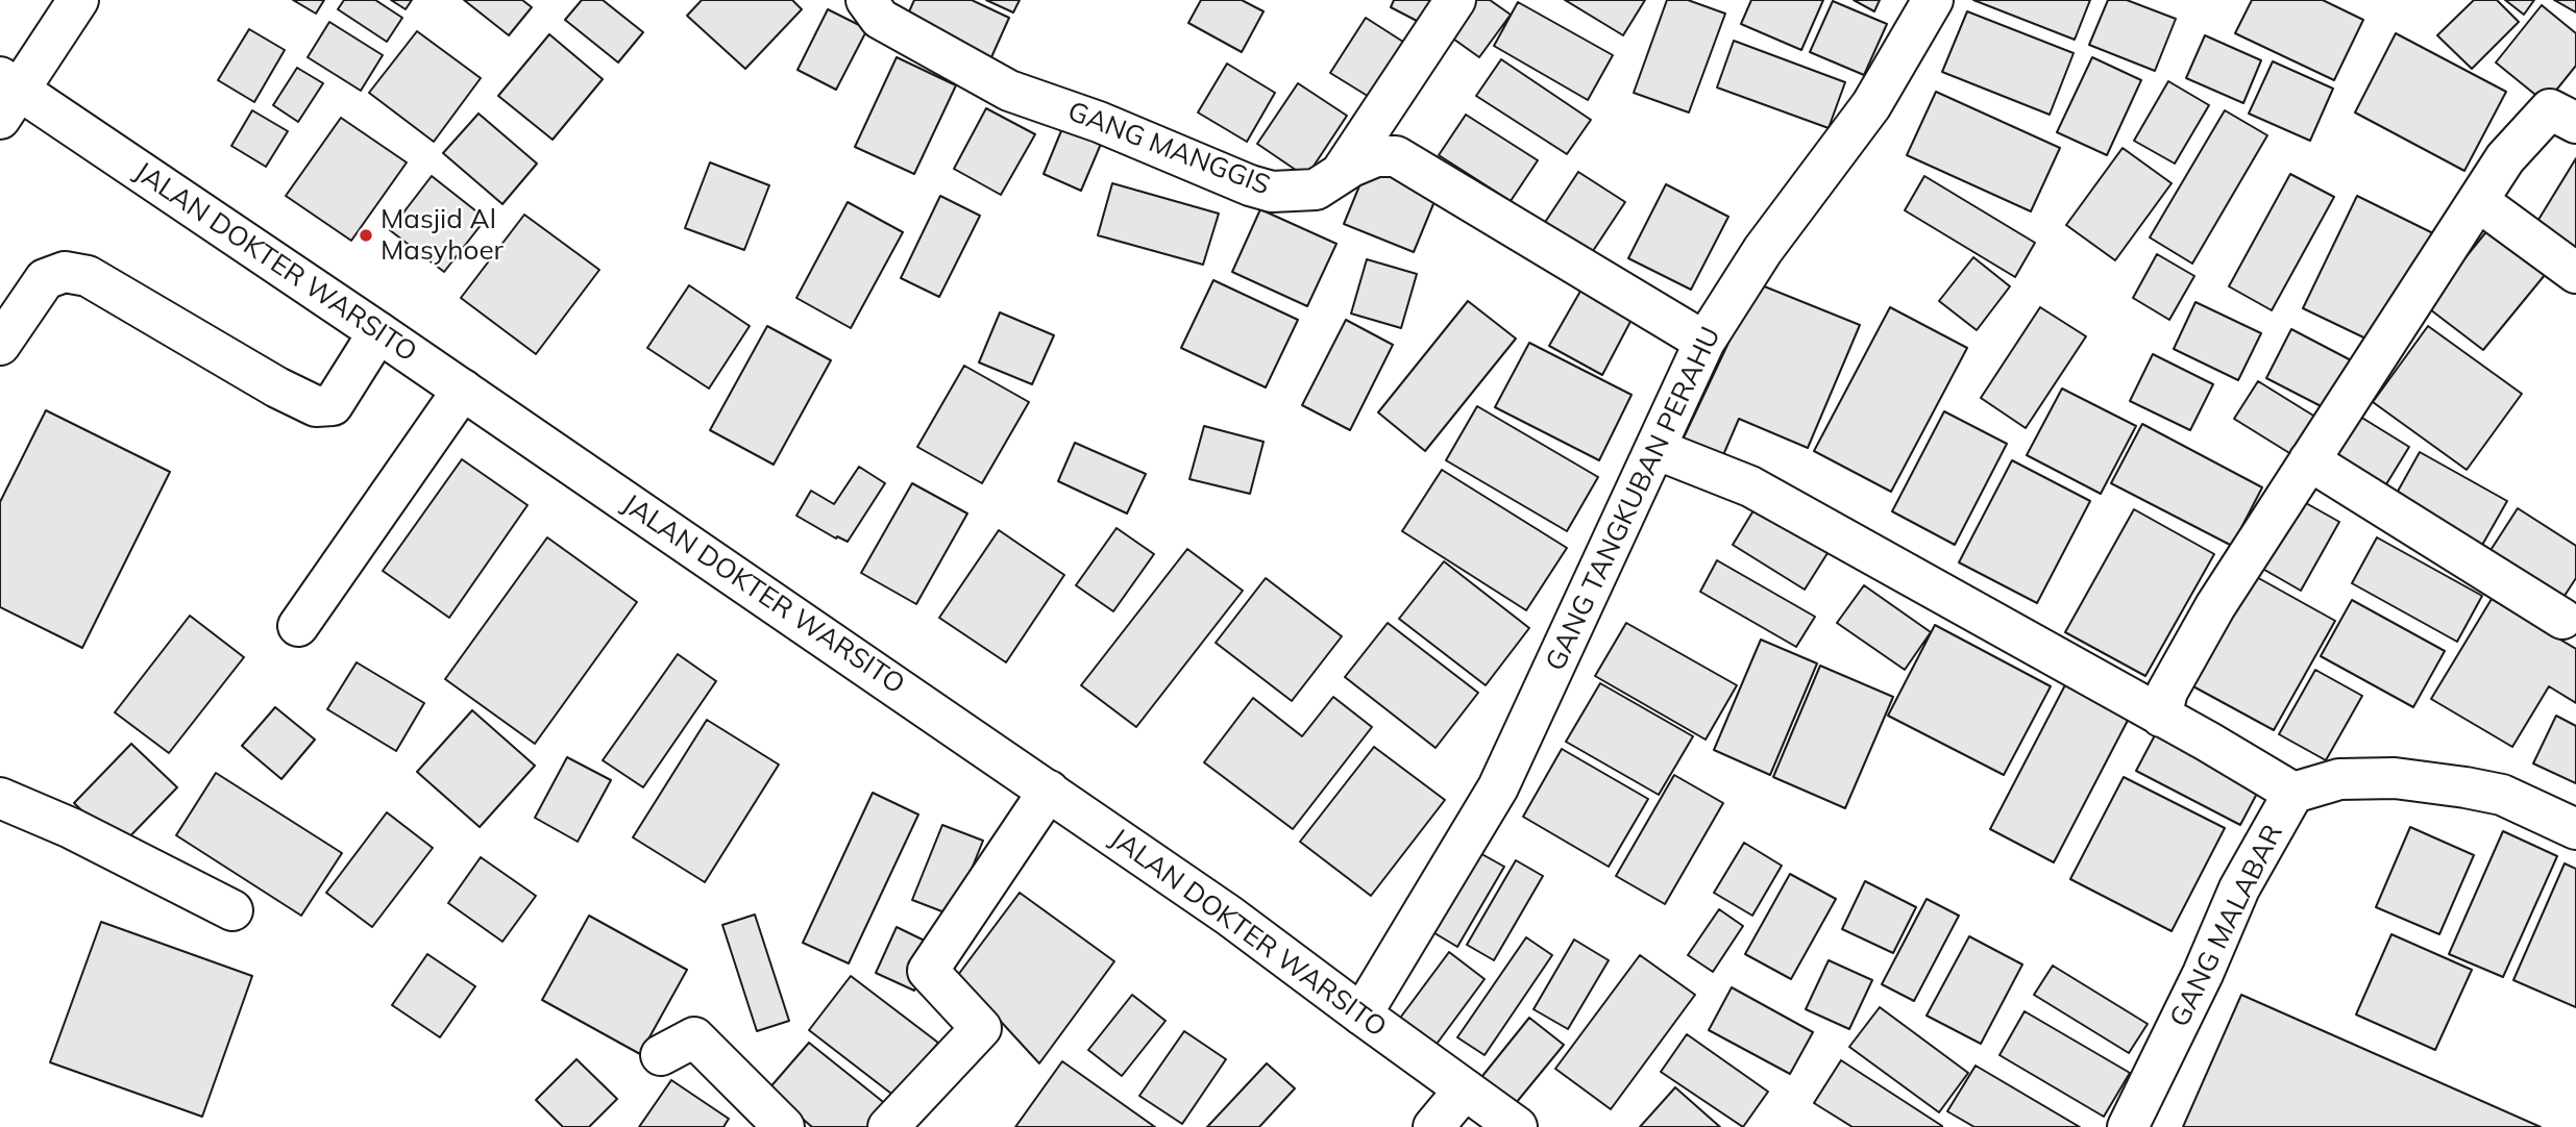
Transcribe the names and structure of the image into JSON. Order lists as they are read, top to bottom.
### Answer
{
  "streets": {
    "street": [
      "GANG MANGGIS",
      "JALAN DOKTER WARSITO",
      "GANG TANGKUBAN PERAHU",
      "GANG MALABAR"
    ]
  },
  "crossings": [
    ["GANG MANGGIS", "GANG TANGKUBAN PERAHU"],
    ["JALAN DOKTER WARSITO", "GANG TANGKUBAN PERAHU"]
  ],
  "places": ["Masjid Al Masyhoer"]
}
